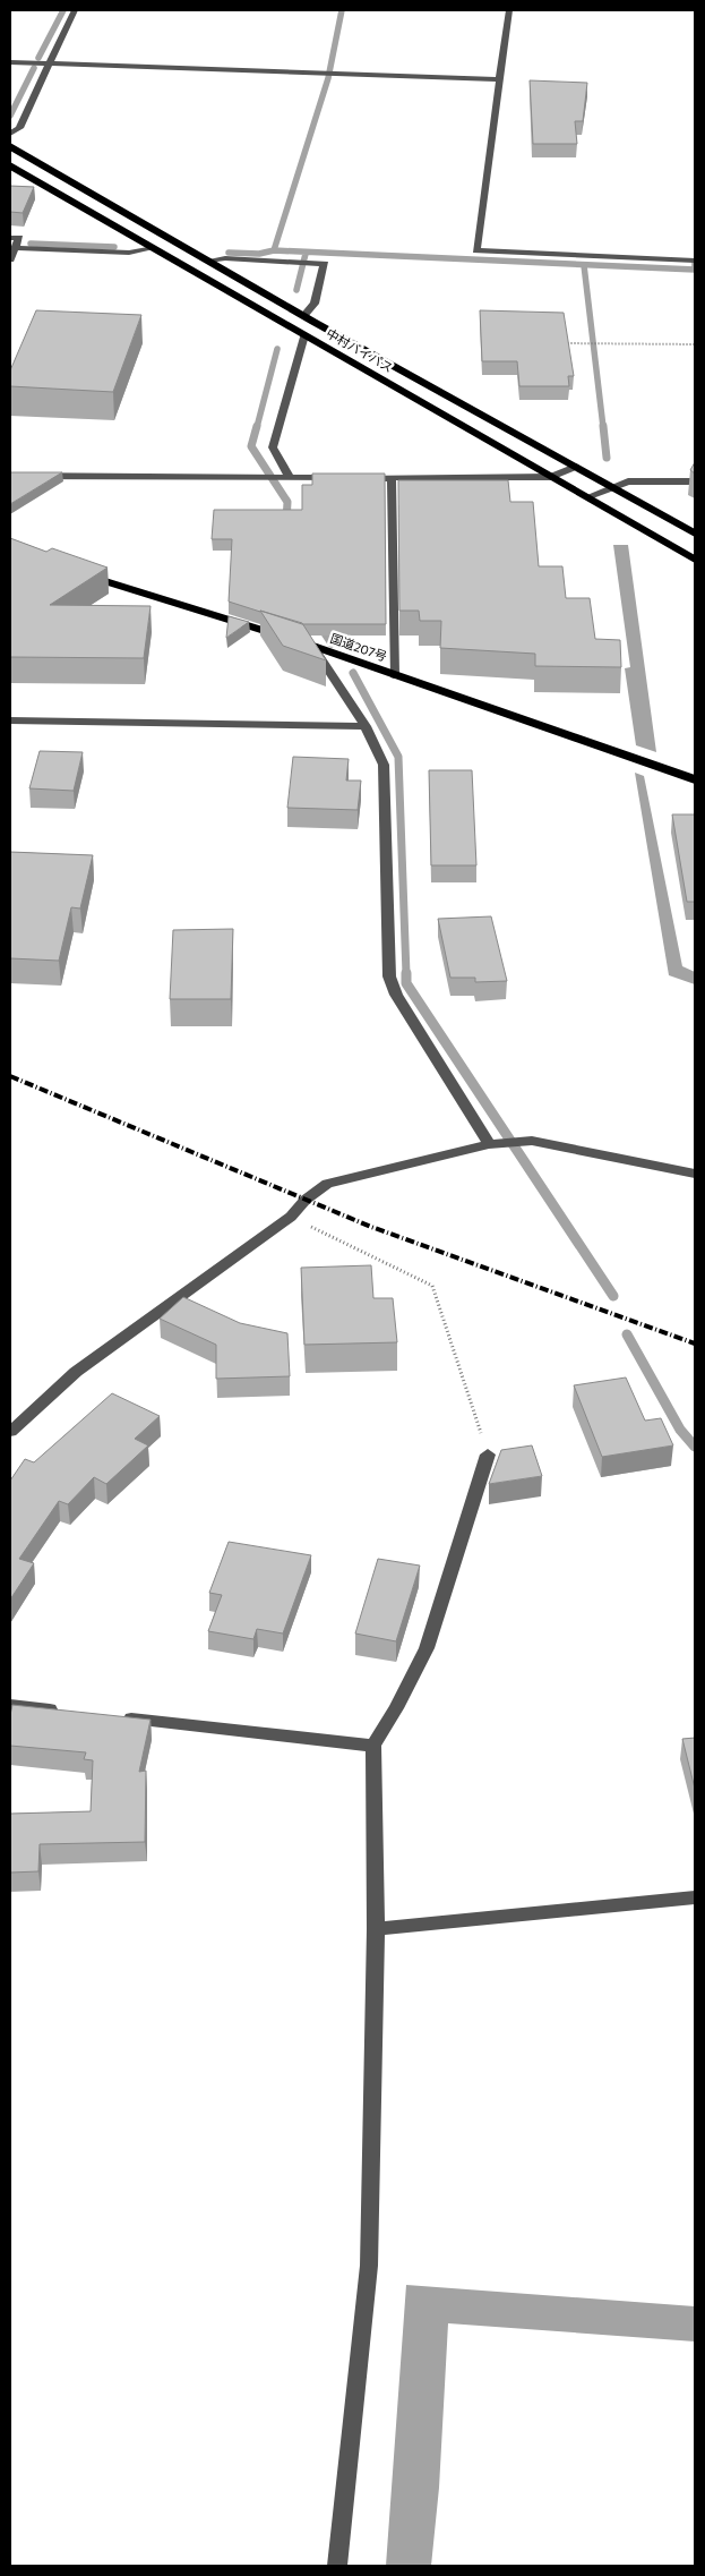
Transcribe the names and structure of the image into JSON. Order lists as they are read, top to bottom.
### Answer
{
  "streets": {
    "highway": ["中村バイパス", "国道207号"]
  }
}
